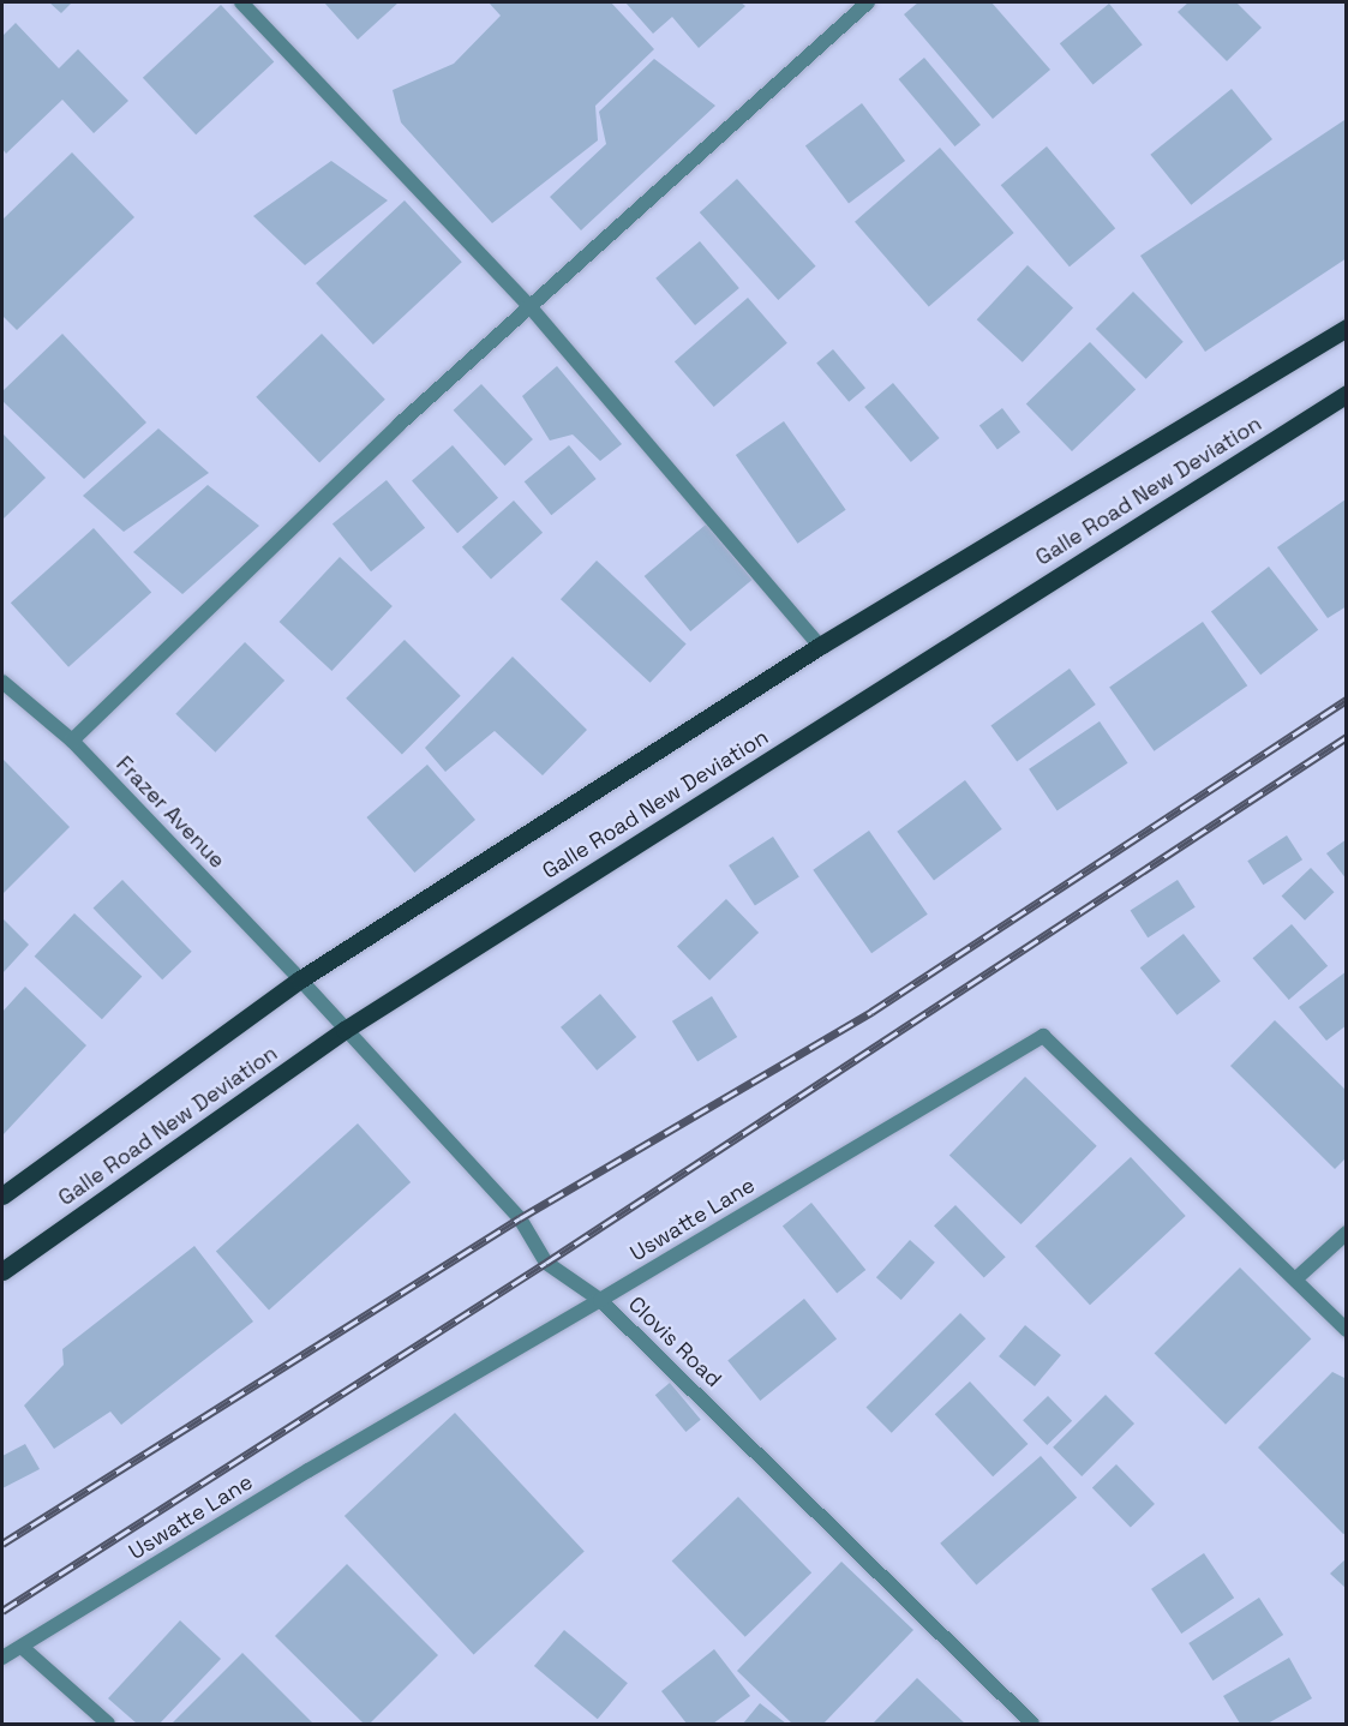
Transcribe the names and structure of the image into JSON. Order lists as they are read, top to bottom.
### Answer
{
  "streets": {
    "main road": ["Galle Road New Deviation"],
    "street": ["Frazer Avenue", "Uswatte Lane", "Clovis Road"]
  },
  "crossings": [
    ["Galle Road New Deviation", "Frazer Avenue"],
    ["Galle Road New Deviation", "Clovis Road"],
    ["Frazer Avenue", "Clovis Road"],
    ["Uswatte Lane", "Clovis Road"]
  ]
}
